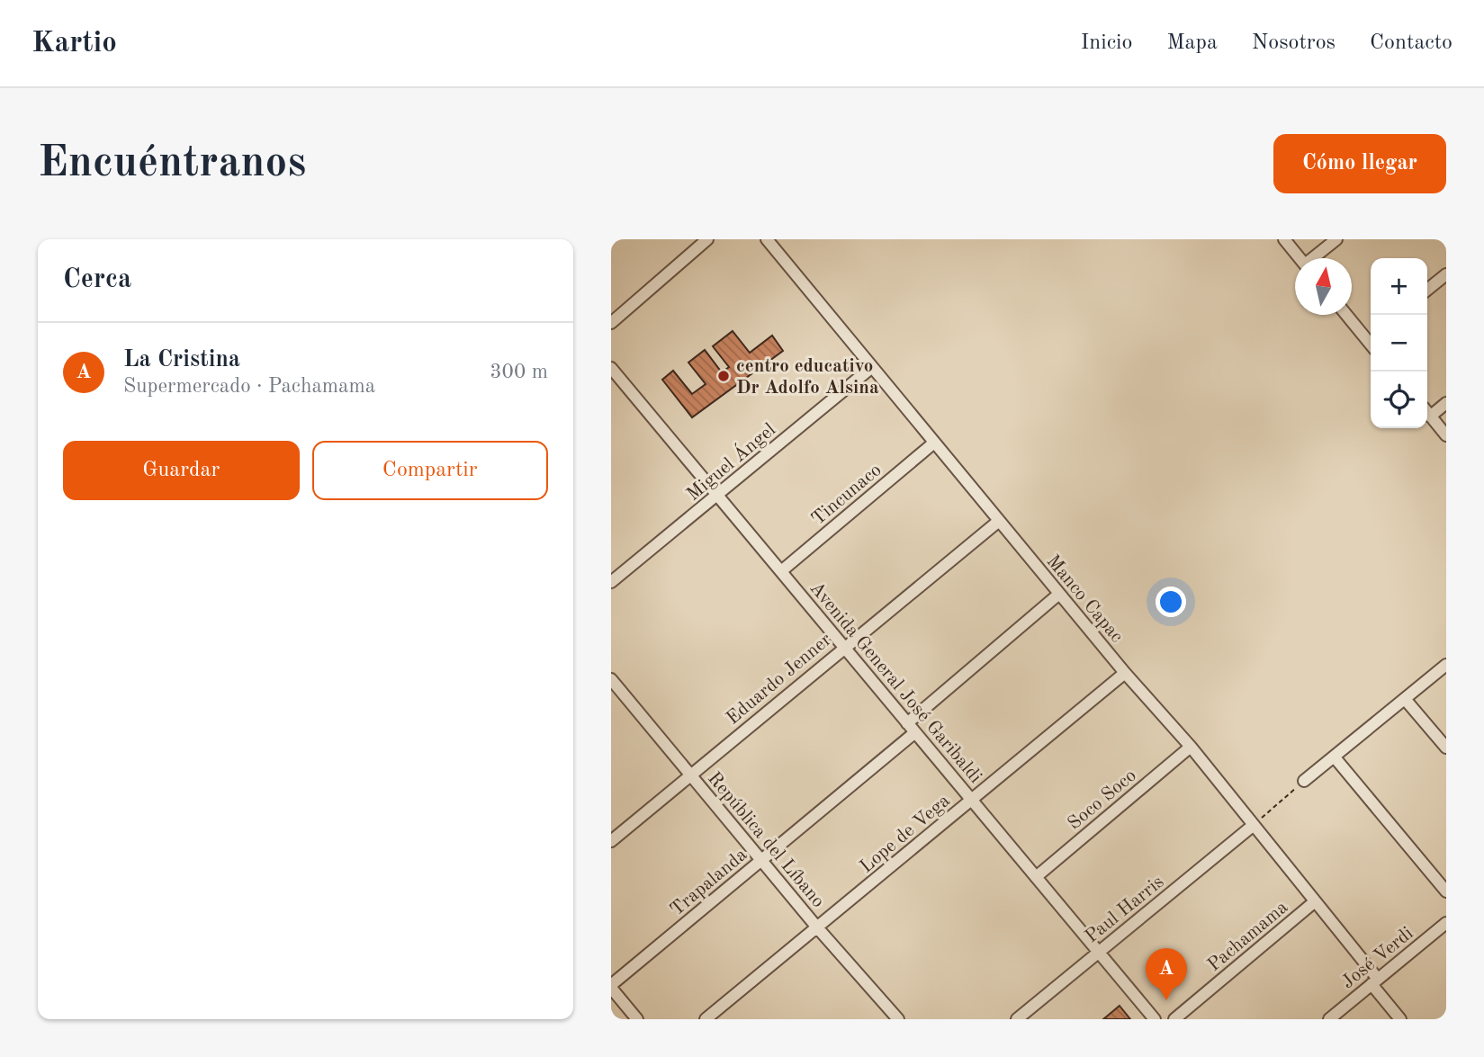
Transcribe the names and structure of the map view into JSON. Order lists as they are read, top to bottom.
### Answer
{
  "streets": {
    "street": [
      "Miguel Ángel",
      "Tincunaco",
      "Manco Capac",
      "Eduardo Jenner",
      "Avenida General José Garibaldi",
      "Soco Soco",
      "Lope de Vega",
      "República del Líbano",
      "Trapalanda",
      "Paul Harris",
      "Pachamama",
      "José Verdi"
    ]
  },
  "crossings": [
    ["Miguel Ángel", "Manco Capac"],
    ["Miguel Ángel", "Avenida General José Garibaldi"],
    ["Tincunaco", "Manco Capac"],
    ["Tincunaco", "Avenida General José Garibaldi"],
    ["Manco Capac", "Eduardo Jenner"],
    ["Manco Capac", "Soco Soco"],
    ["Manco Capac", "Lope de Vega"],
    ["Manco Capac", "Trapalanda"],
    ["Manco Capac", "Paul Harris"],
    ["Manco Capac", "Pachamama"],
    ["Manco Capac", "José Verdi"],
    ["Eduardo Jenner", "Avenida General José Garibaldi"],
    ["Eduardo Jenner", "República del Líbano"],
    ["Avenida General José Garibaldi", "Soco Soco"],
    ["Avenida General José Garibaldi", "Lope de Vega"],
    ["Avenida General José Garibaldi", "Trapalanda"],
    ["Avenida General José Garibaldi", "Paul Harris"],
    ["Lope de Vega", "República del Líbano"],
    ["República del Líbano", "Trapalanda"]
  ],
  "places": ["centro educativo Dr Adolfo Alsina"],
  "north": "top",
  "page": {
    "header": "Kartio",
    "nav": [
      "Inicio",
      "Mapa",
      "Nosotros",
      "Contacto"
    ],
    "buttons": [
      "Cómo llegar",
      ["Guardar", "Compartir"]
    ],
    "title": "Encuéntranos",
    "heading": "Cerca",
    "map_buttons": ["+", "−"],
    "list": [
      {
        "mark": "A",
        "name": "La Cristina",
        "note": "Supermercado · Pachamama",
        "value": "300 m"
      }
    ],
    "pins": "A"
  }
}
